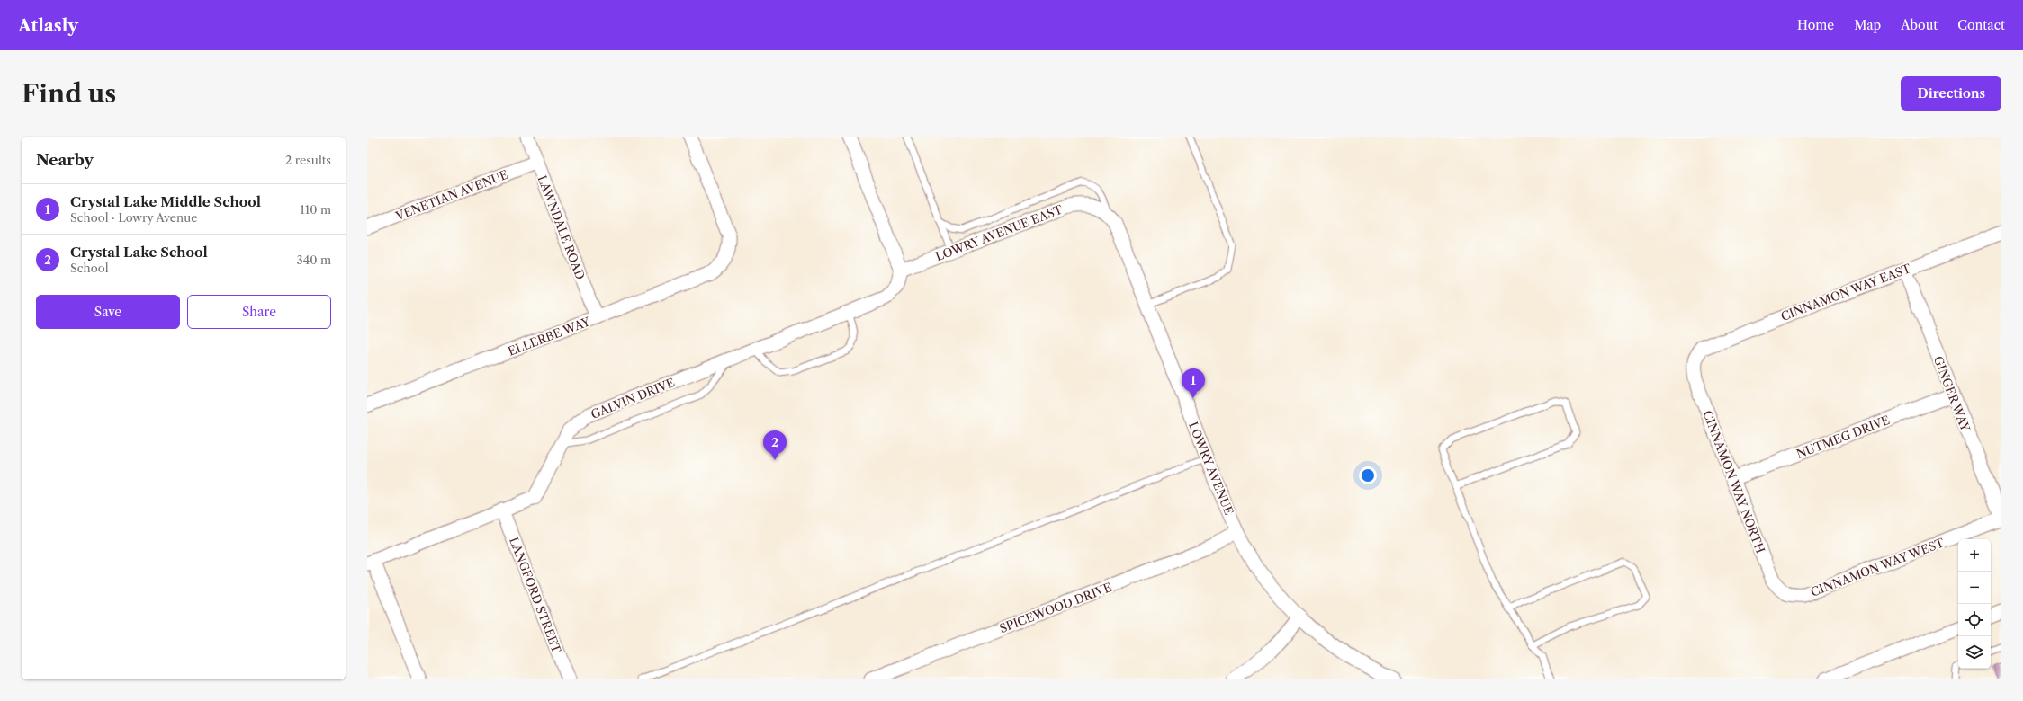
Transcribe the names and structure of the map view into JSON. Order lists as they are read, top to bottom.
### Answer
{
  "streets": {
    "street": [
      "VENETIAN AVENUE",
      "LAWNDALE ROAD",
      "LOWRY AVENUE EAST",
      "CINNAMON WAY EAST",
      "ELLERBE WAY",
      "GINGER WAY",
      "GALVIN DRIVE",
      "NUTMEG DRIVE",
      "LOWRY AVENUE",
      "CINNAMON WAY NORTH",
      "CINNAMON WAY WEST",
      "LANGFORD STREET",
      "SPICEWOOD DRIVE"
    ]
  },
  "crossings": [
    ["VENETIAN AVENUE", "LAWNDALE ROAD"],
    ["LAWNDALE ROAD", "ELLERBE WAY"],
    ["LOWRY AVENUE EAST", "GALVIN DRIVE"],
    ["LOWRY AVENUE EAST", "LOWRY AVENUE"],
    ["CINNAMON WAY EAST", "GINGER WAY"],
    ["CINNAMON WAY EAST", "CINNAMON WAY NORTH"],
    ["GINGER WAY", "NUTMEG DRIVE"],
    ["GINGER WAY", "CINNAMON WAY WEST"],
    ["GALVIN DRIVE", "LANGFORD STREET"],
    ["NUTMEG DRIVE", "CINNAMON WAY NORTH"],
    ["LOWRY AVENUE", "SPICEWOOD DRIVE"],
    ["CINNAMON WAY NORTH", "CINNAMON WAY WEST"]
  ],
  "page": {
    "header": "Atlasly",
    "nav": [
      "Home",
      "Map",
      "About",
      "Contact"
    ],
    "buttons": [
      "Directions",
      ["Save", "Share"]
    ],
    "title": "Find us",
    "heading": ["Nearby", "2 results"],
    "list": [
      {
        "mark": "1",
        "name": "Crystal Lake Middle School",
        "note": "School · Lowry Avenue",
        "value": "110 m"
      },
      {
        "mark": "2",
        "name": "Crystal Lake School",
        "note": "School",
        "value": "340 m"
      }
    ],
    "pins": ["1", "2"],
    "map_buttons": ["+", "−"]
  }
}
